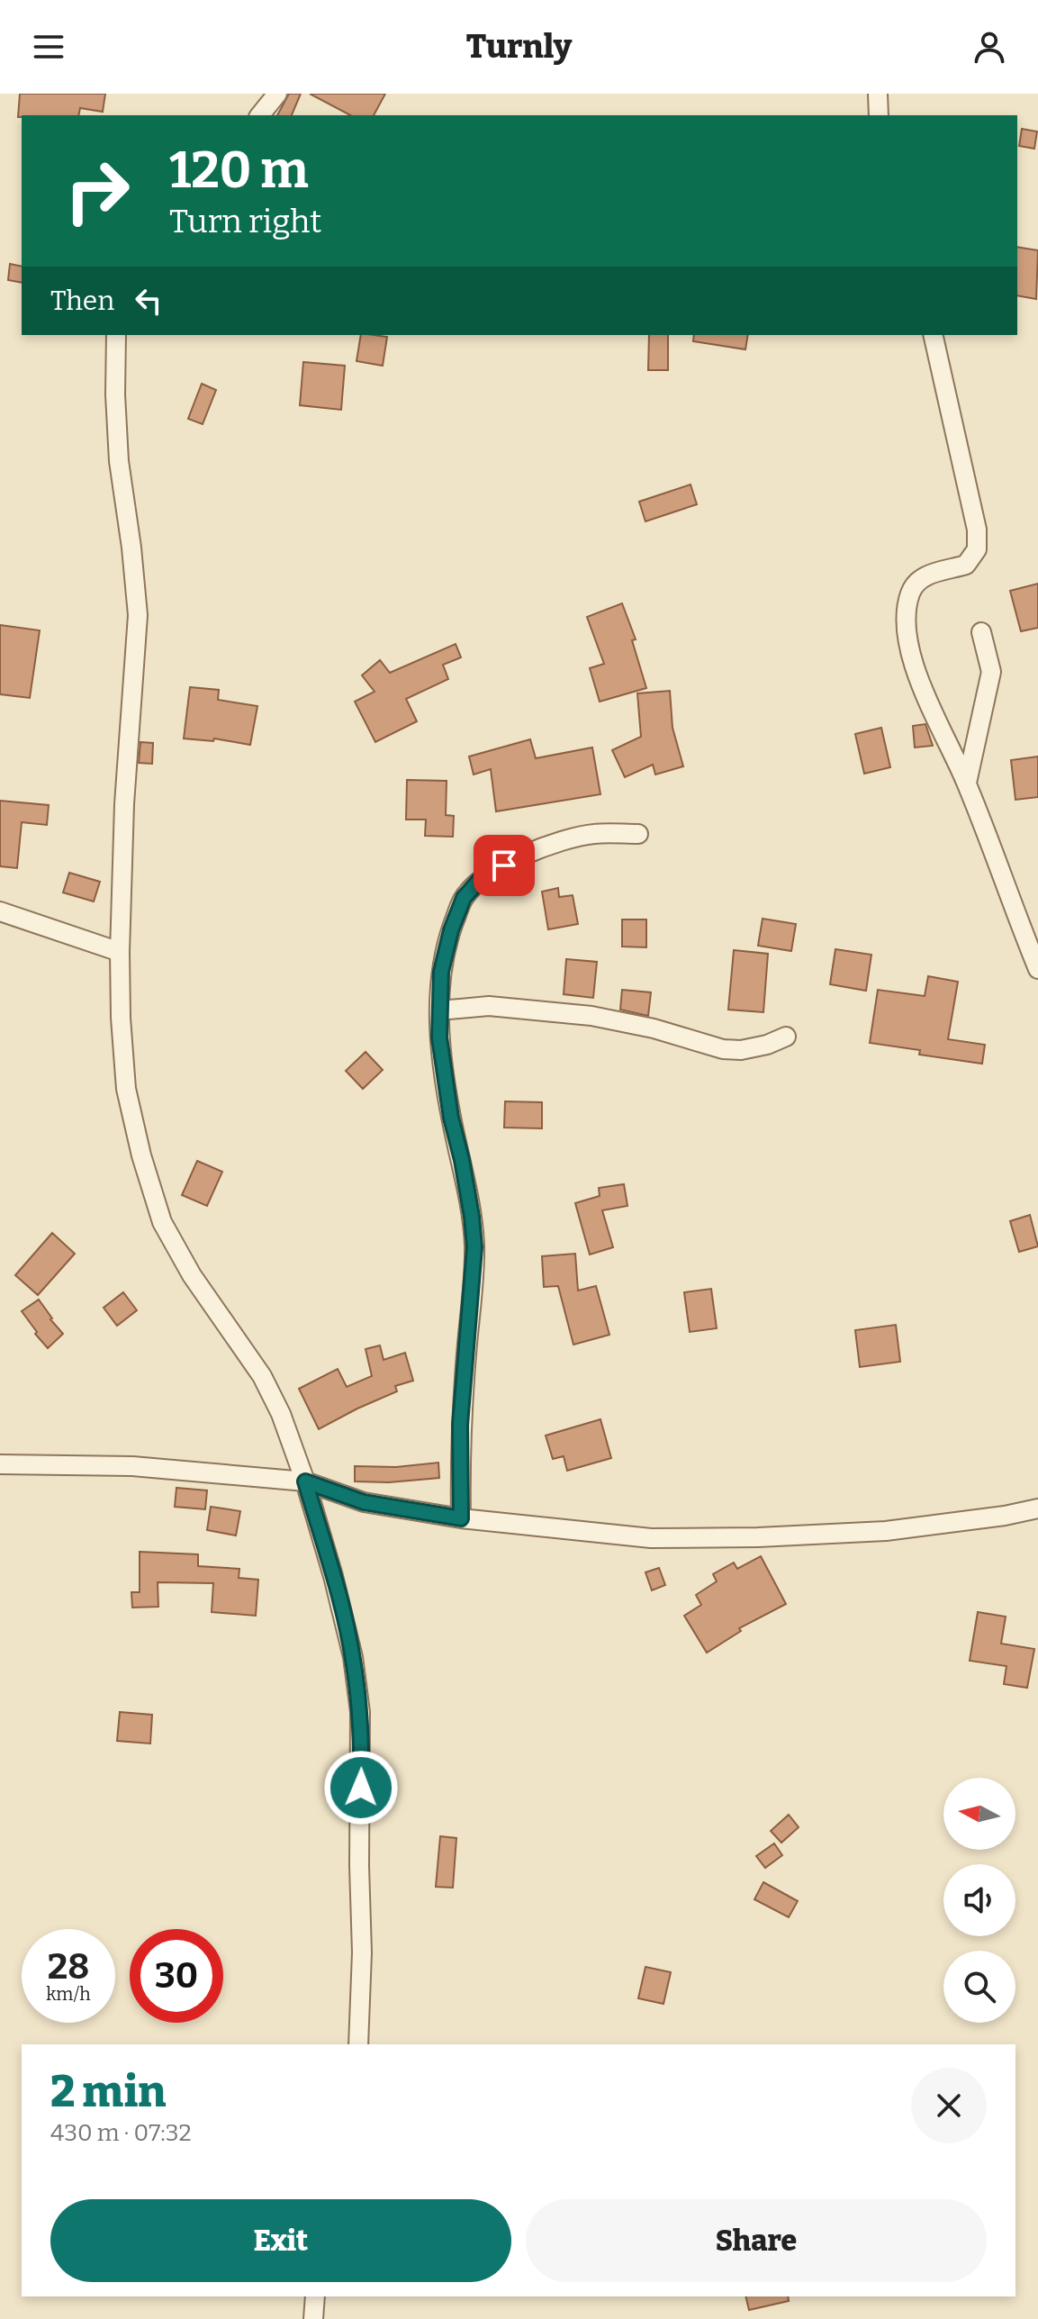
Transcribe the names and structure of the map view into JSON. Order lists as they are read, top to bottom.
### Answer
{
  "north": "left",
  "page": {
    "header": "Turnly",
    "turn": ["120 m", "Turn right"],
    "then": "Then",
    "speed": "28 km/h",
    "limit": "30",
    "heading": ["2 min", "430 m · 07:32"],
    "buttons": ["Exit", "Share"]
  }
}
